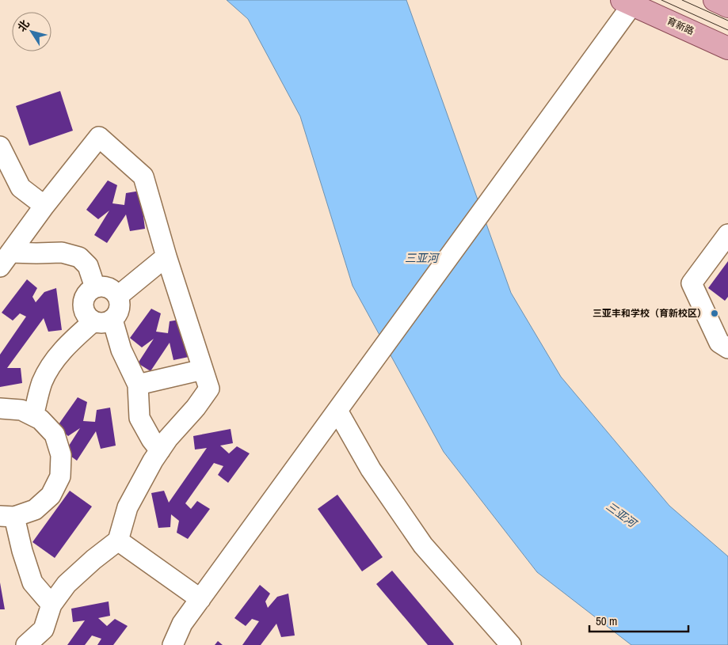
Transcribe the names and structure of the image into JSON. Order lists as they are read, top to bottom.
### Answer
{
  "streets": {
    "main road": ["育新路"]
  },
  "water": ["三亚河"],
  "places": ["三亚丰和学校（育新校区）"],
  "scale_bar": "50 m",
  "north": "top left"
}
